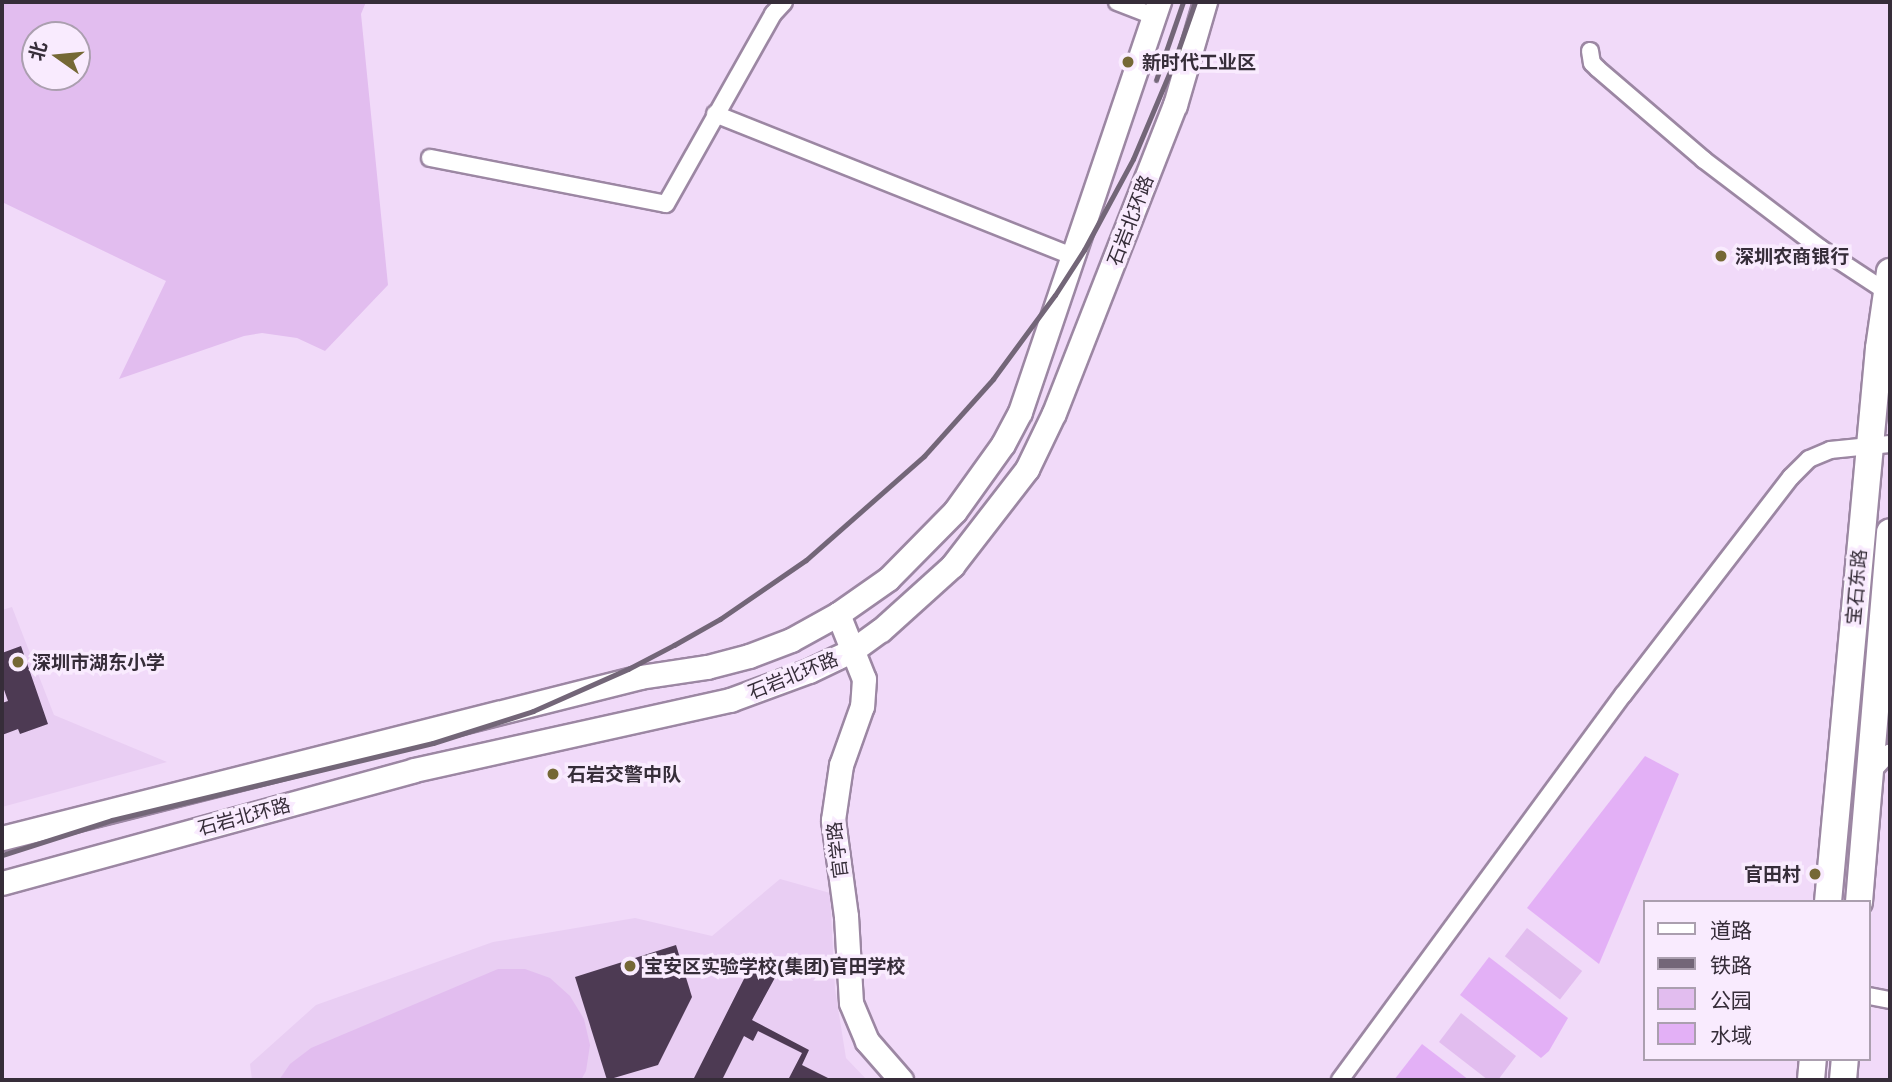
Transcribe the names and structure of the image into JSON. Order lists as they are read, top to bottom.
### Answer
{
  "streets": {
    "main road": ["石岩北环路", "宝石东路", "官学路"]
  },
  "crossings": [
    ["石岩北环路", "官学路"]
  ],
  "places": [
    "新时代工业区",
    "深圳农商银行",
    "深圳市湖东小学",
    "石岩交警中队",
    "官田村",
    "宝安区实验学校(集团)官田学校"
  ],
  "legend": [
    "道路",
    "铁路",
    "公园",
    "水域"
  ],
  "north": "left"
}
